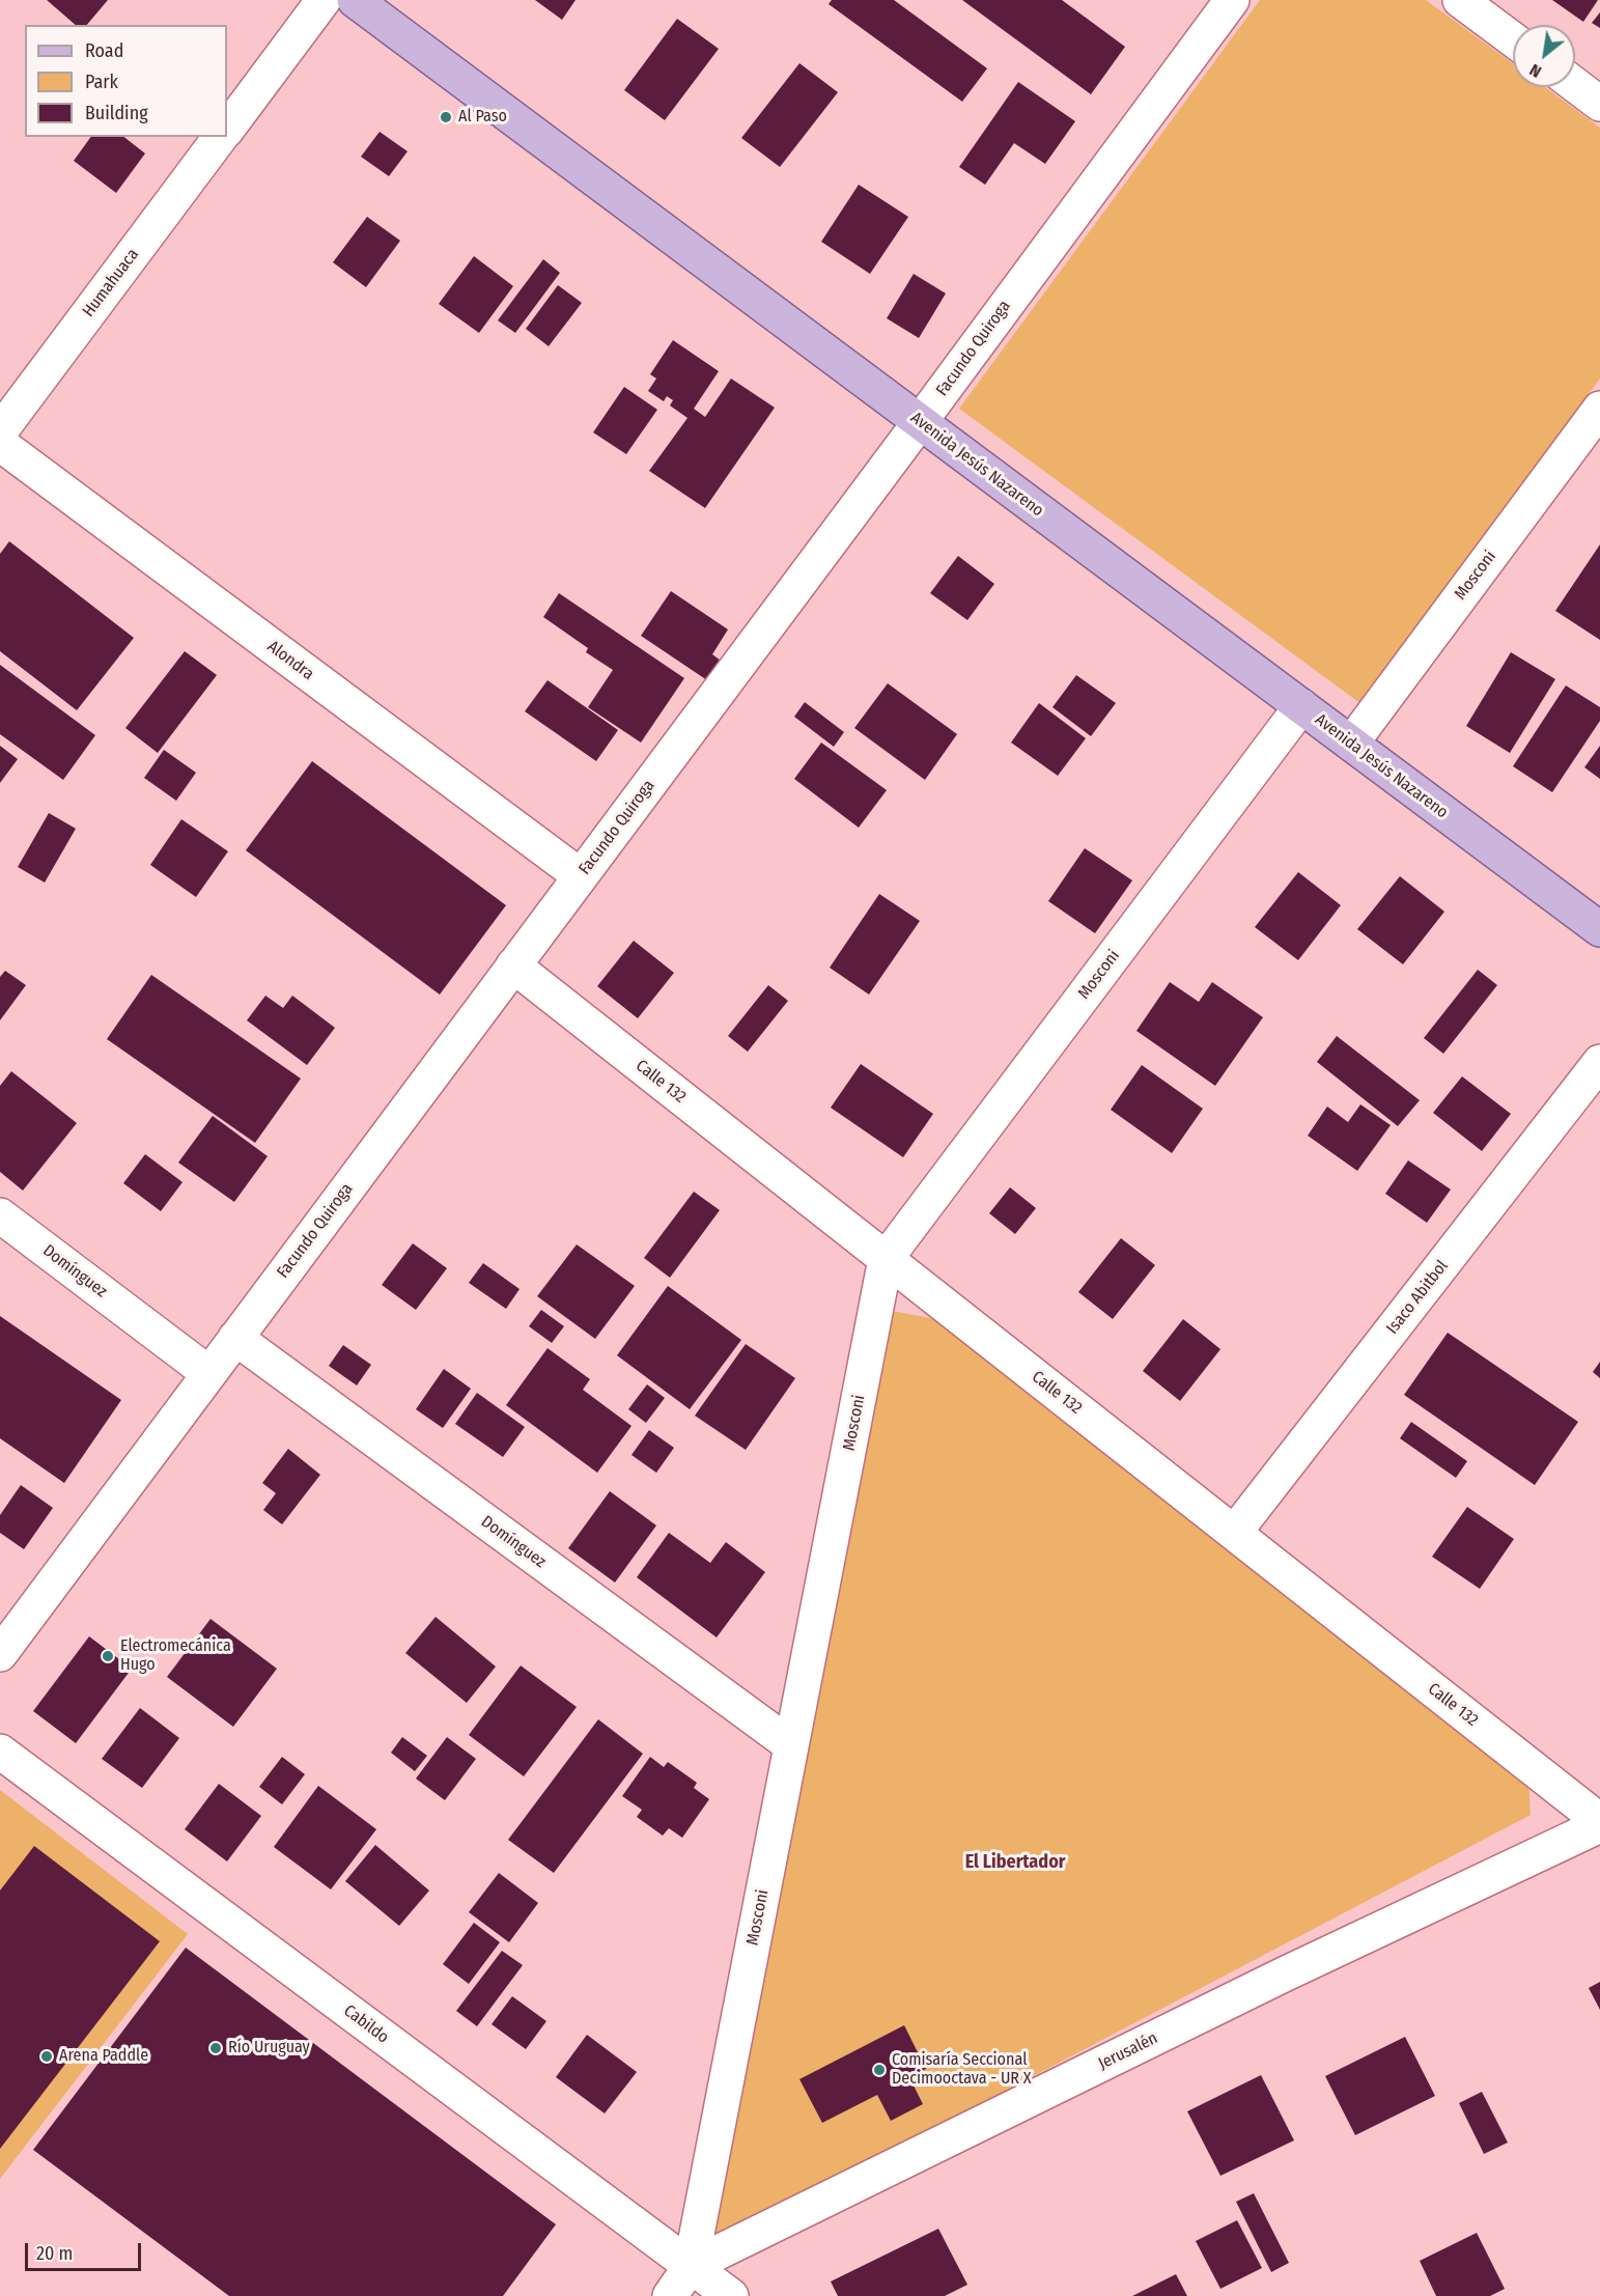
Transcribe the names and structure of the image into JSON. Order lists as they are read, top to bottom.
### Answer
{
  "streets": {
    "main road": ["Avenida Jesús Nazareno"],
    "street": [
      "Humahuaca",
      "Facundo Quiroga",
      "Mosconi",
      "Alondra",
      "Calle 132",
      "Domínguez",
      "Isaco Abitbol",
      "Cabildo",
      "Jerusalén"
    ]
  },
  "crossings": [
    ["Facundo Quiroga", "Avenida Jesús Nazareno"],
    ["Facundo Quiroga", "Alondra"],
    ["Facundo Quiroga", "Calle 132"],
    ["Facundo Quiroga", "Domínguez"],
    ["Avenida Jesús Nazareno", "Mosconi"],
    ["Mosconi", "Calle 132"],
    ["Mosconi", "Domínguez"],
    ["Mosconi", "Cabildo"],
    ["Mosconi", "Jerusalén"],
    ["Calle 132", "Isaco Abitbol"],
    ["Calle 132", "Jerusalén"],
    ["Cabildo", "Jerusalén"]
  ],
  "districts": ["El Libertador"],
  "places": [
    "Al Paso",
    "Electromecánica Hugo",
    "Río Uruguay",
    "Arena Paddle",
    "Comisaría Seccional Decimooctava - UR X"
  ],
  "legend": ["Road", "Park", "Building"],
  "scale_bar": "20 m",
  "north": "bottom left"
}
